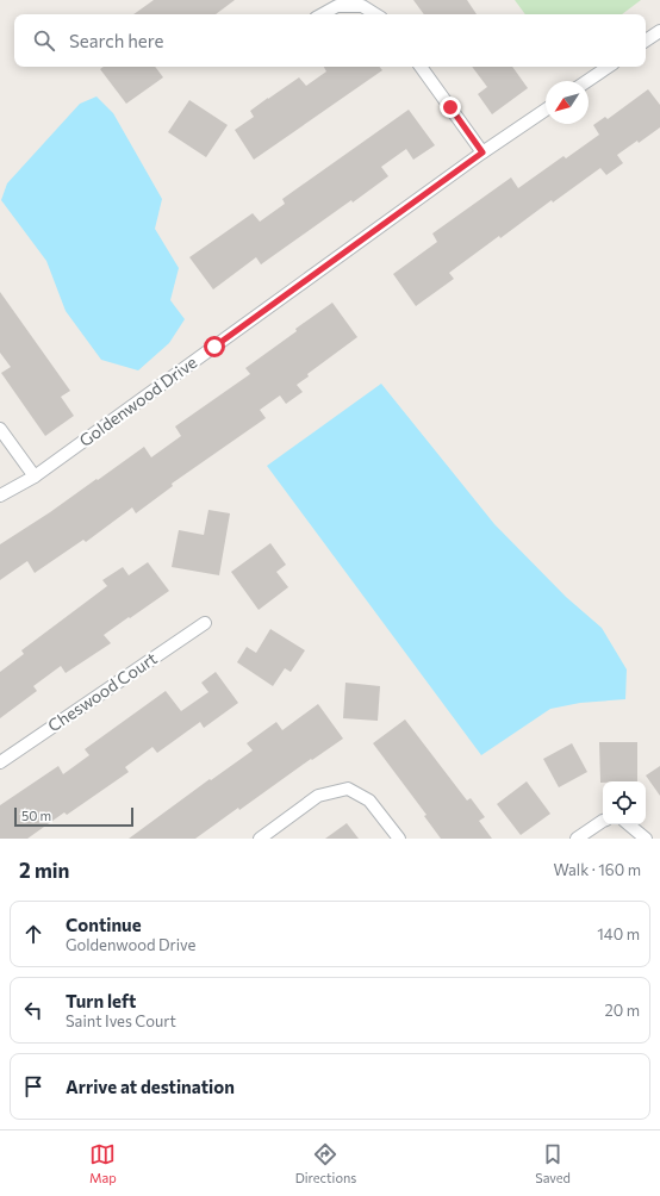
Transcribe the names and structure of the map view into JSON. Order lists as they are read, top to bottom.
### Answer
{
  "streets": {
    "street": ["Goldenwood Drive", "Cheswood Court"]
  },
  "scale_bar": "50 m",
  "north": "bottom left",
  "page": {
    "search": "Search here",
    "scale": "50 m",
    "heading": ["2 min", "Walk · 160 m"],
    "list": [
      ["Continue", "Goldenwood Drive", "140 m"],
      ["Turn left", "Saint Ives Court", "20 m"],
      "Arrive at destination"
    ],
    "nav": ["Map", "Directions", "Saved"]
  }
}
